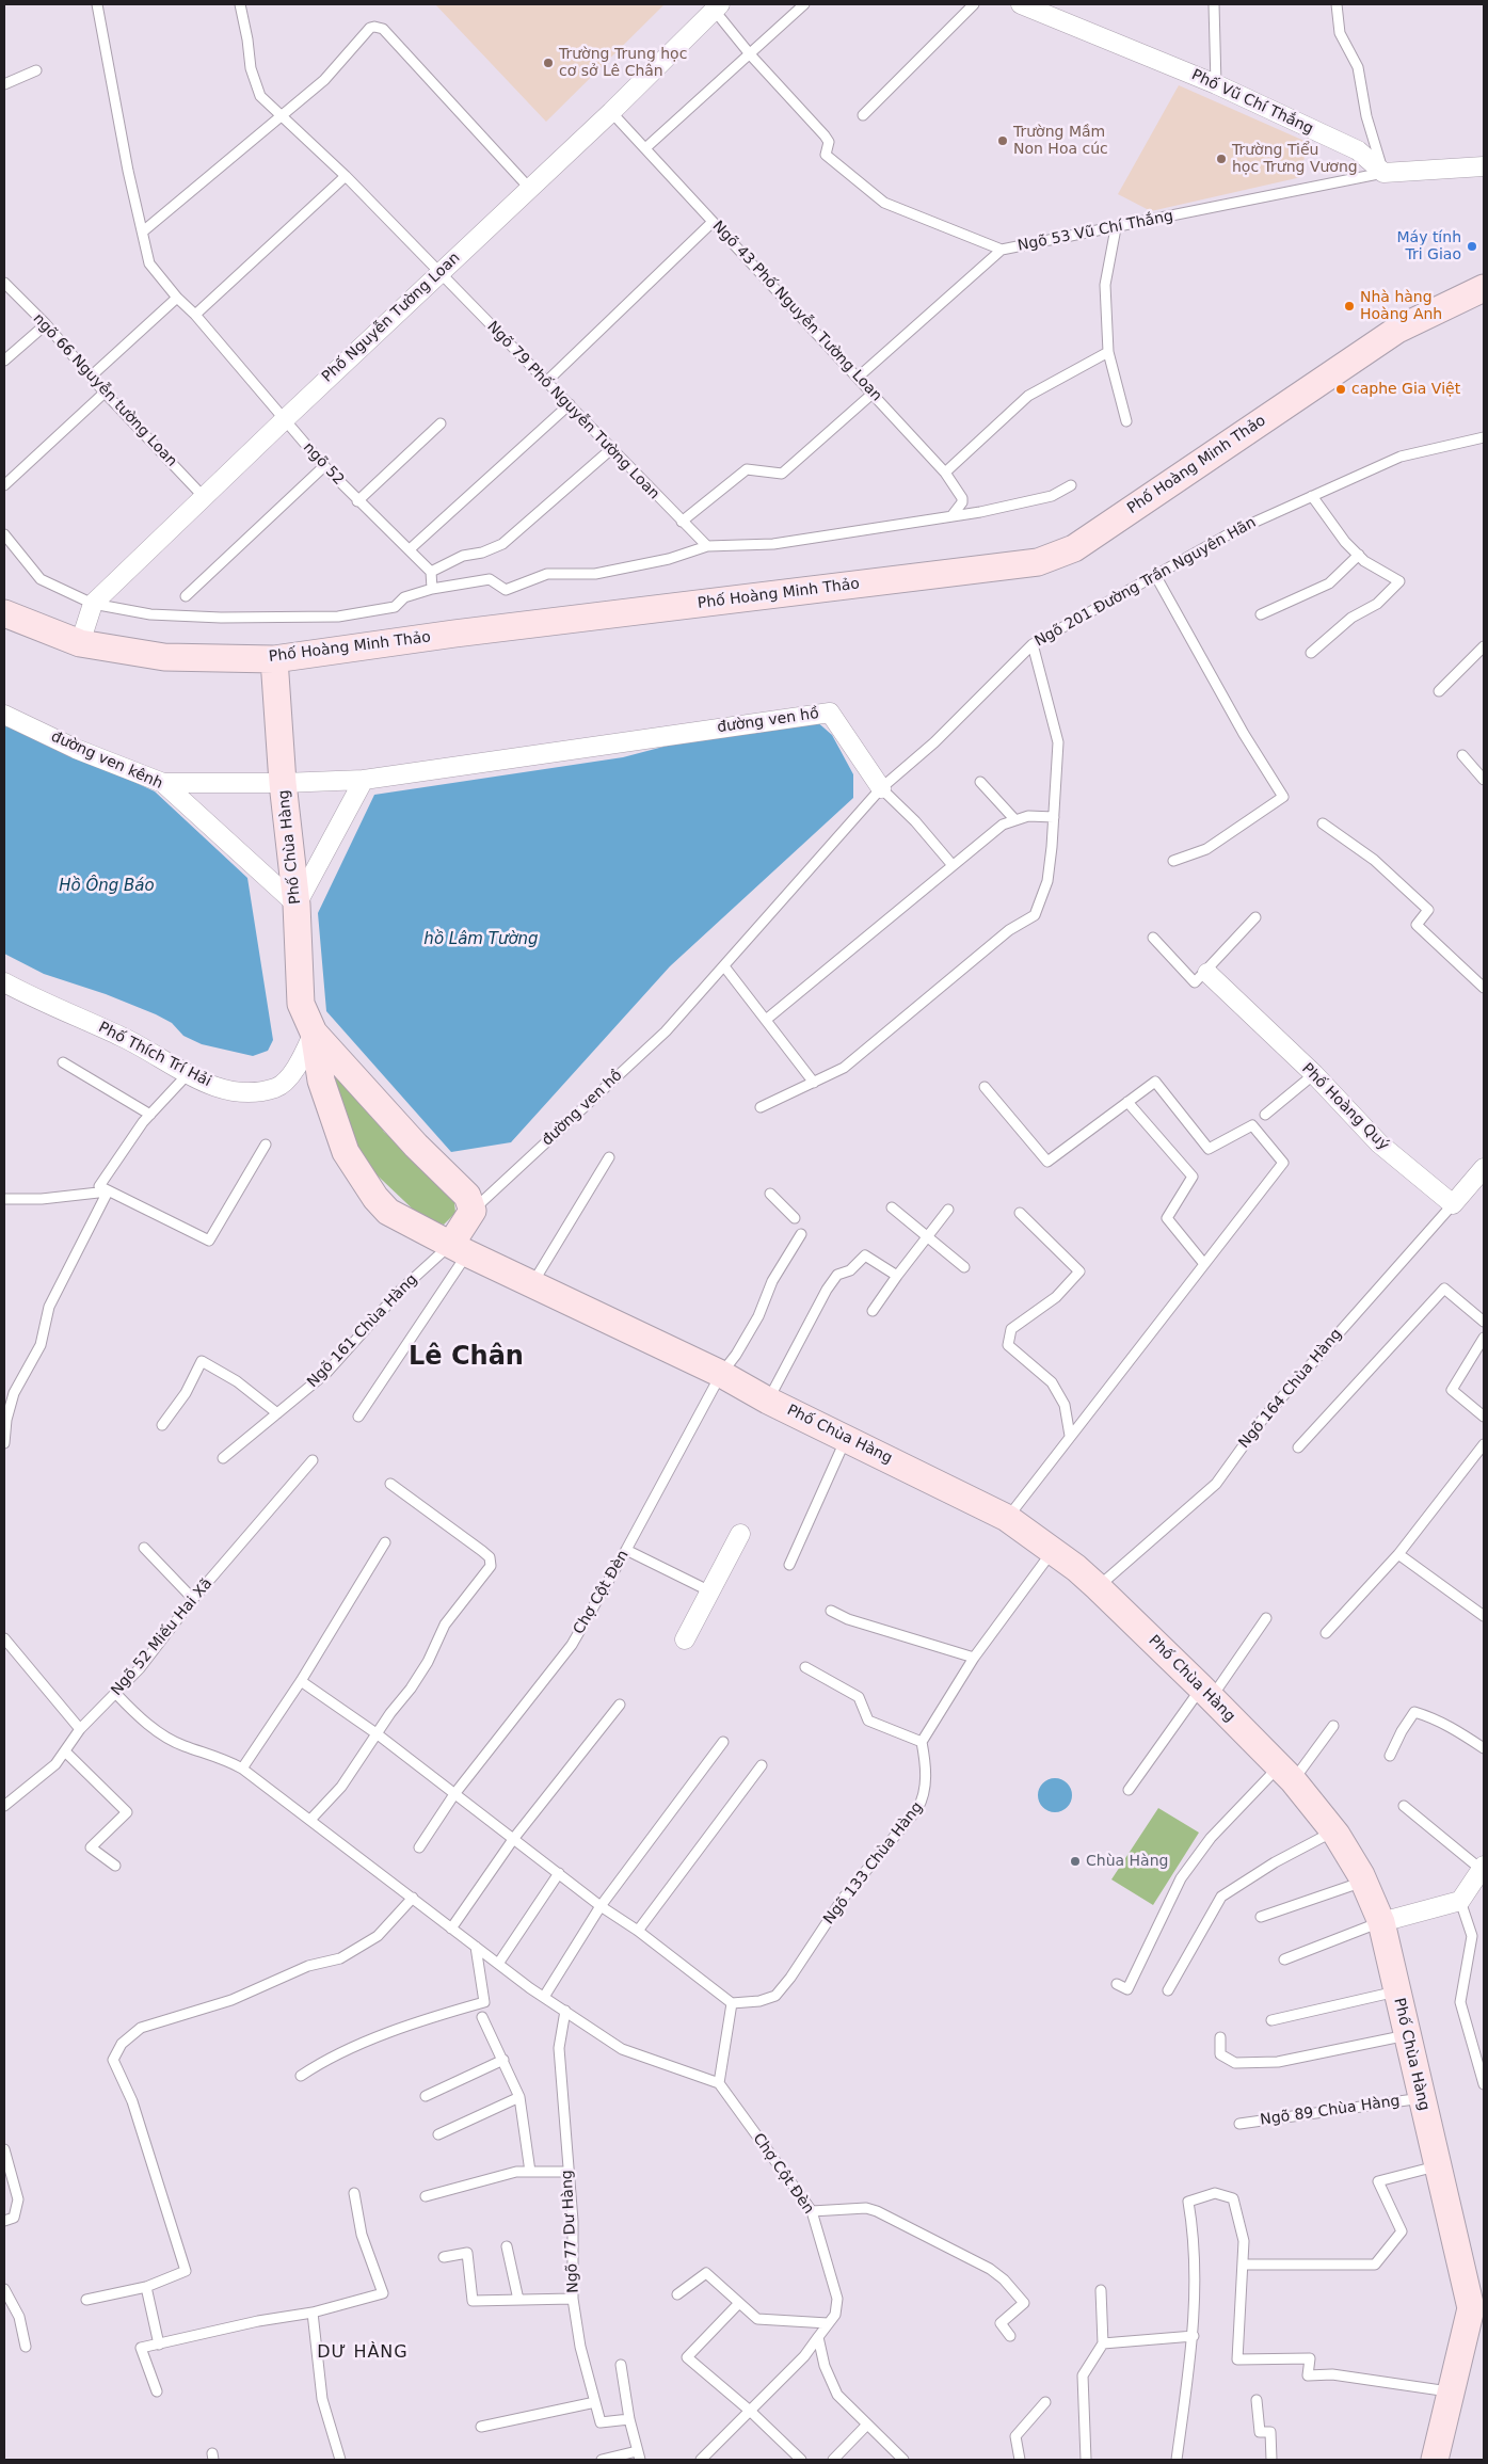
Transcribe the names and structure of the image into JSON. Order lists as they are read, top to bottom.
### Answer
{
  "streets": {
    "street": [
      "Phố Vũ Chí Thắng",
      "Phố Nguyễn Tường Loan",
      "Phố Hoàng Minh Thảo",
      "đường ven hồ",
      "đường ven kênh",
      "Phố Chùa Hàng",
      "Phố Thích Trí Hải",
      "Phố Hoàng Quý"
    ],
    "lane": [
      "Ngõ 53 Vũ Chí Thắng",
      "Ngõ 43 Phố Nguyễn Tường Loan",
      "ngõ 66 Nguyễn tường Loan",
      "Ngõ 79 Phố Nguyễn Tường Loan",
      "ngõ 52",
      "Ngõ 201 Đường Trần Nguyên Hãn",
      "Ngõ 161 Chùa Hàng",
      "Ngõ 164 Chùa Hàng",
      "Chợ Cột Đèn",
      "Ngõ 52 Miếu Hai Xã",
      "Ngõ 133 Chùa Hàng",
      "Ngõ 89 Chùa Hàng",
      "Ngõ 77 Dư Hàng"
    ]
  },
  "crossings": [
    ["Phố Vũ Chí Thắng", "Ngõ 53 Vũ Chí Thắng"],
    ["Ngõ 53 Vũ Chí Thắng", "Phố Nguyễn Tường Loan"],
    ["Ngõ 43 Phố Nguyễn Tường Loan", "Phố Nguyễn Tường Loan"],
    ["Phố Nguyễn Tường Loan", "ngõ 66 Nguyễn tường Loan"],
    ["Phố Nguyễn Tường Loan", "Ngõ 79 Phố Nguyễn Tường Loan"],
    ["Phố Nguyễn Tường Loan", "ngõ 52"],
    ["Phố Nguyễn Tường Loan", "Phố Hoàng Minh Thảo"],
    ["Phố Hoàng Minh Thảo", "Phố Chùa Hàng"],
    ["Ngõ 201 Đường Trần Nguyên Hãn", "đường ven hồ"],
    ["đường ven hồ", "Phố Chùa Hàng"],
    ["đường ven kênh", "Phố Chùa Hàng"],
    ["Phố Chùa Hàng", "Phố Thích Trí Hải"],
    ["Phố Chùa Hàng", "Ngõ 161 Chùa Hàng"],
    ["Phố Chùa Hàng", "Ngõ 164 Chùa Hàng"],
    ["Phố Chùa Hàng", "Chợ Cột Đèn"],
    ["Phố Chùa Hàng", "Ngõ 89 Chùa Hàng"],
    ["Phố Hoàng Quý", "Ngõ 164 Chùa Hàng"]
  ],
  "districts": ["Lê Chân", "DƯ HÀNG"],
  "water": ["Hồ Ông Báo", "hồ Lâm Tường"],
  "places": [
    "Trường Trung học cơ sở Lê Chân",
    "Trường Mầm Non Hoa cúc",
    "Trường Tiểu học Trưng Vương",
    "Máy tính Tri Giao",
    "Nhà hàng Hoàng Anh",
    "caphe Gia Việt",
    "Chùa Hàng"
  ]
}
